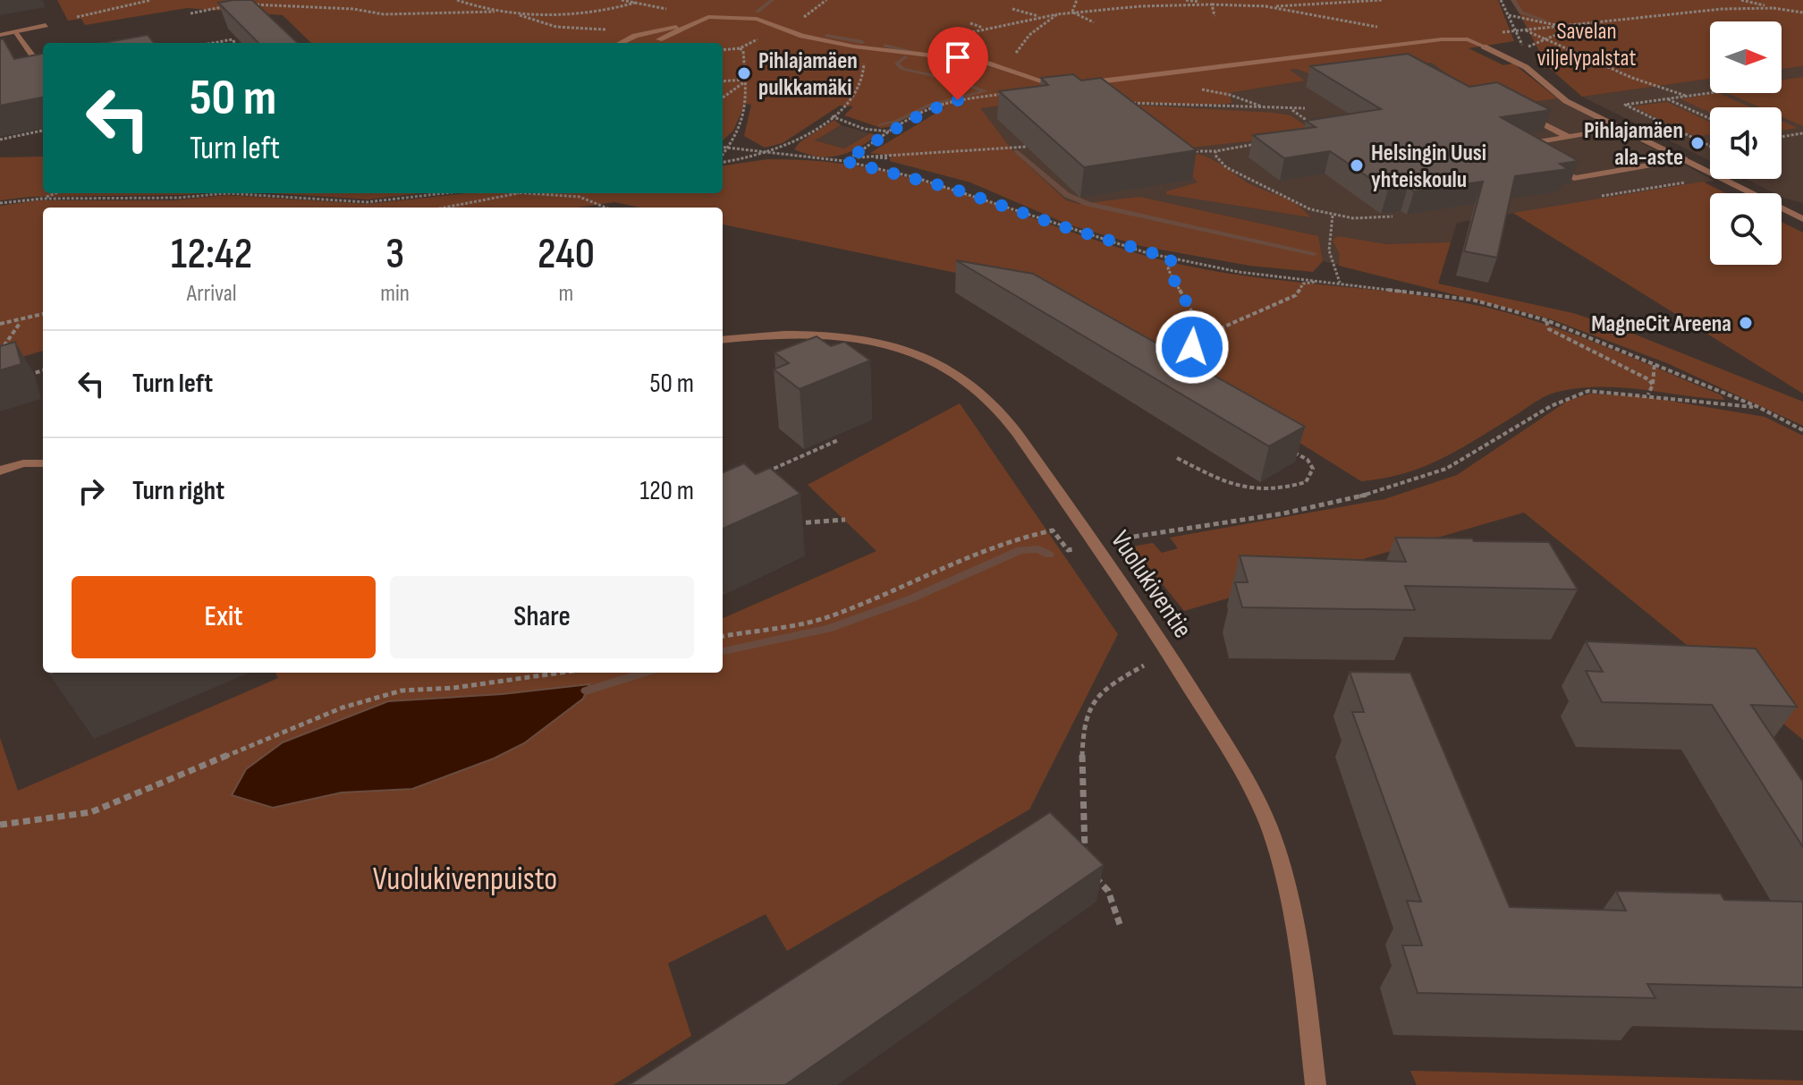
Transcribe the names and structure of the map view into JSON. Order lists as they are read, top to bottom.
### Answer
{
  "streets": {
    "street": ["Vuolukiventie"]
  },
  "parks": ["Savelan viljelypalstat", "Vuolukivenpuisto"],
  "places": [
    "Pihlajamäen pulkkamäki",
    "Pihlajamäen ala-aste",
    "Helsingin Uusi yhteiskoulu",
    "MagneCit Areena"
  ],
  "north": "right",
  "page": {
    "turn": ["50 m", "Turn left"],
    "eta": [
      "12:42",
      "Arrival",
      "3",
      "min",
      "240",
      "m"
    ],
    "list": [
      {
        "name": "Turn left",
        "value": "50 m"
      },
      {
        "name": "Turn right",
        "value": "120 m"
      }
    ],
    "buttons": ["Exit", "Share"]
  }
}
